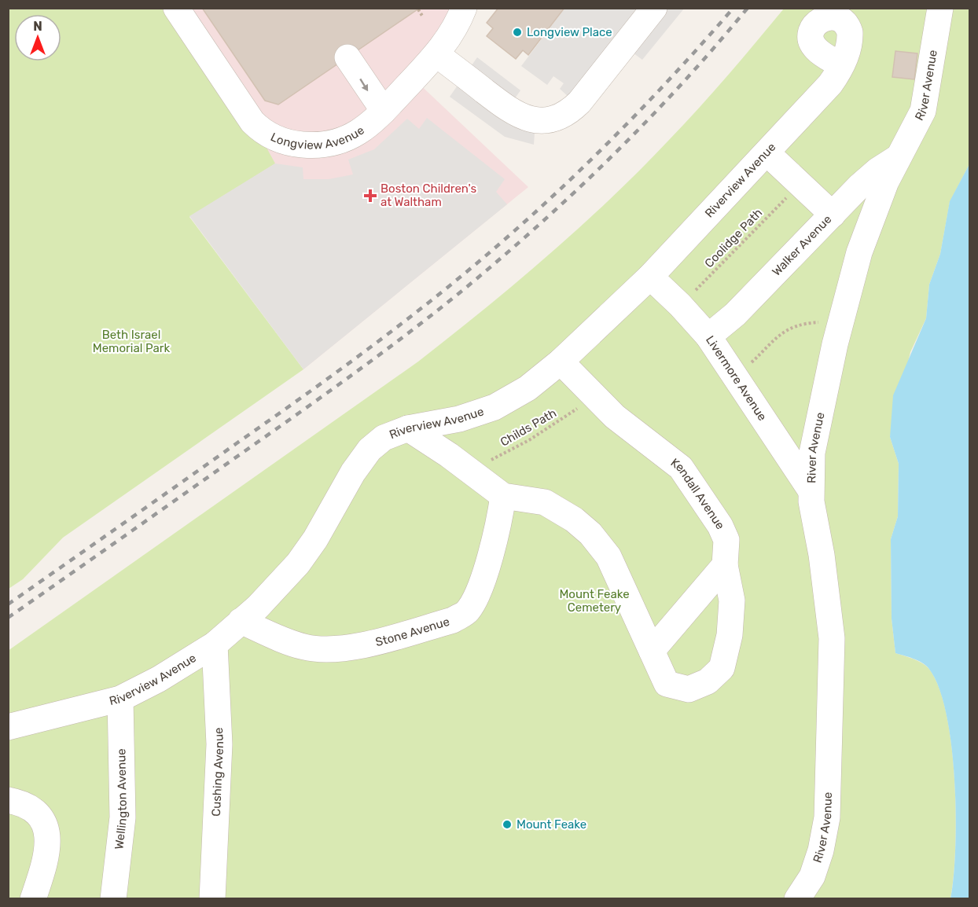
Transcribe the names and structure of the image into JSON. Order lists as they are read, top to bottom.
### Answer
{
  "streets": {
    "street": [
      "River Avenue",
      "Longview Avenue",
      "Riverview Avenue",
      "Walker Avenue",
      "Livermore Avenue",
      "Kendall Avenue",
      "Stone Avenue",
      "Cushing Avenue",
      "Wellington Avenue"
    ],
    "path": ["Coolidge Path", "Childs Path"]
  },
  "crossings": [
    ["River Avenue", "Walker Avenue"],
    ["River Avenue", "Livermore Avenue"],
    ["Riverview Avenue", "Livermore Avenue"],
    ["Riverview Avenue", "Kendall Avenue"],
    ["Riverview Avenue", "Stone Avenue"],
    ["Riverview Avenue", "Cushing Avenue"],
    ["Riverview Avenue", "Wellington Avenue"],
    ["Coolidge Path", "Livermore Avenue"],
    ["Walker Avenue", "Livermore Avenue"],
    ["Childs Path", "Kendall Avenue"]
  ],
  "parks": ["Beth Israel Memorial Park", "Mount Feake Cemetery"],
  "places": {
    "other": ["Longview Place", "Mount Feake"],
    "health": ["Boston Children's at Waltham"]
  },
  "north": "top"
}
